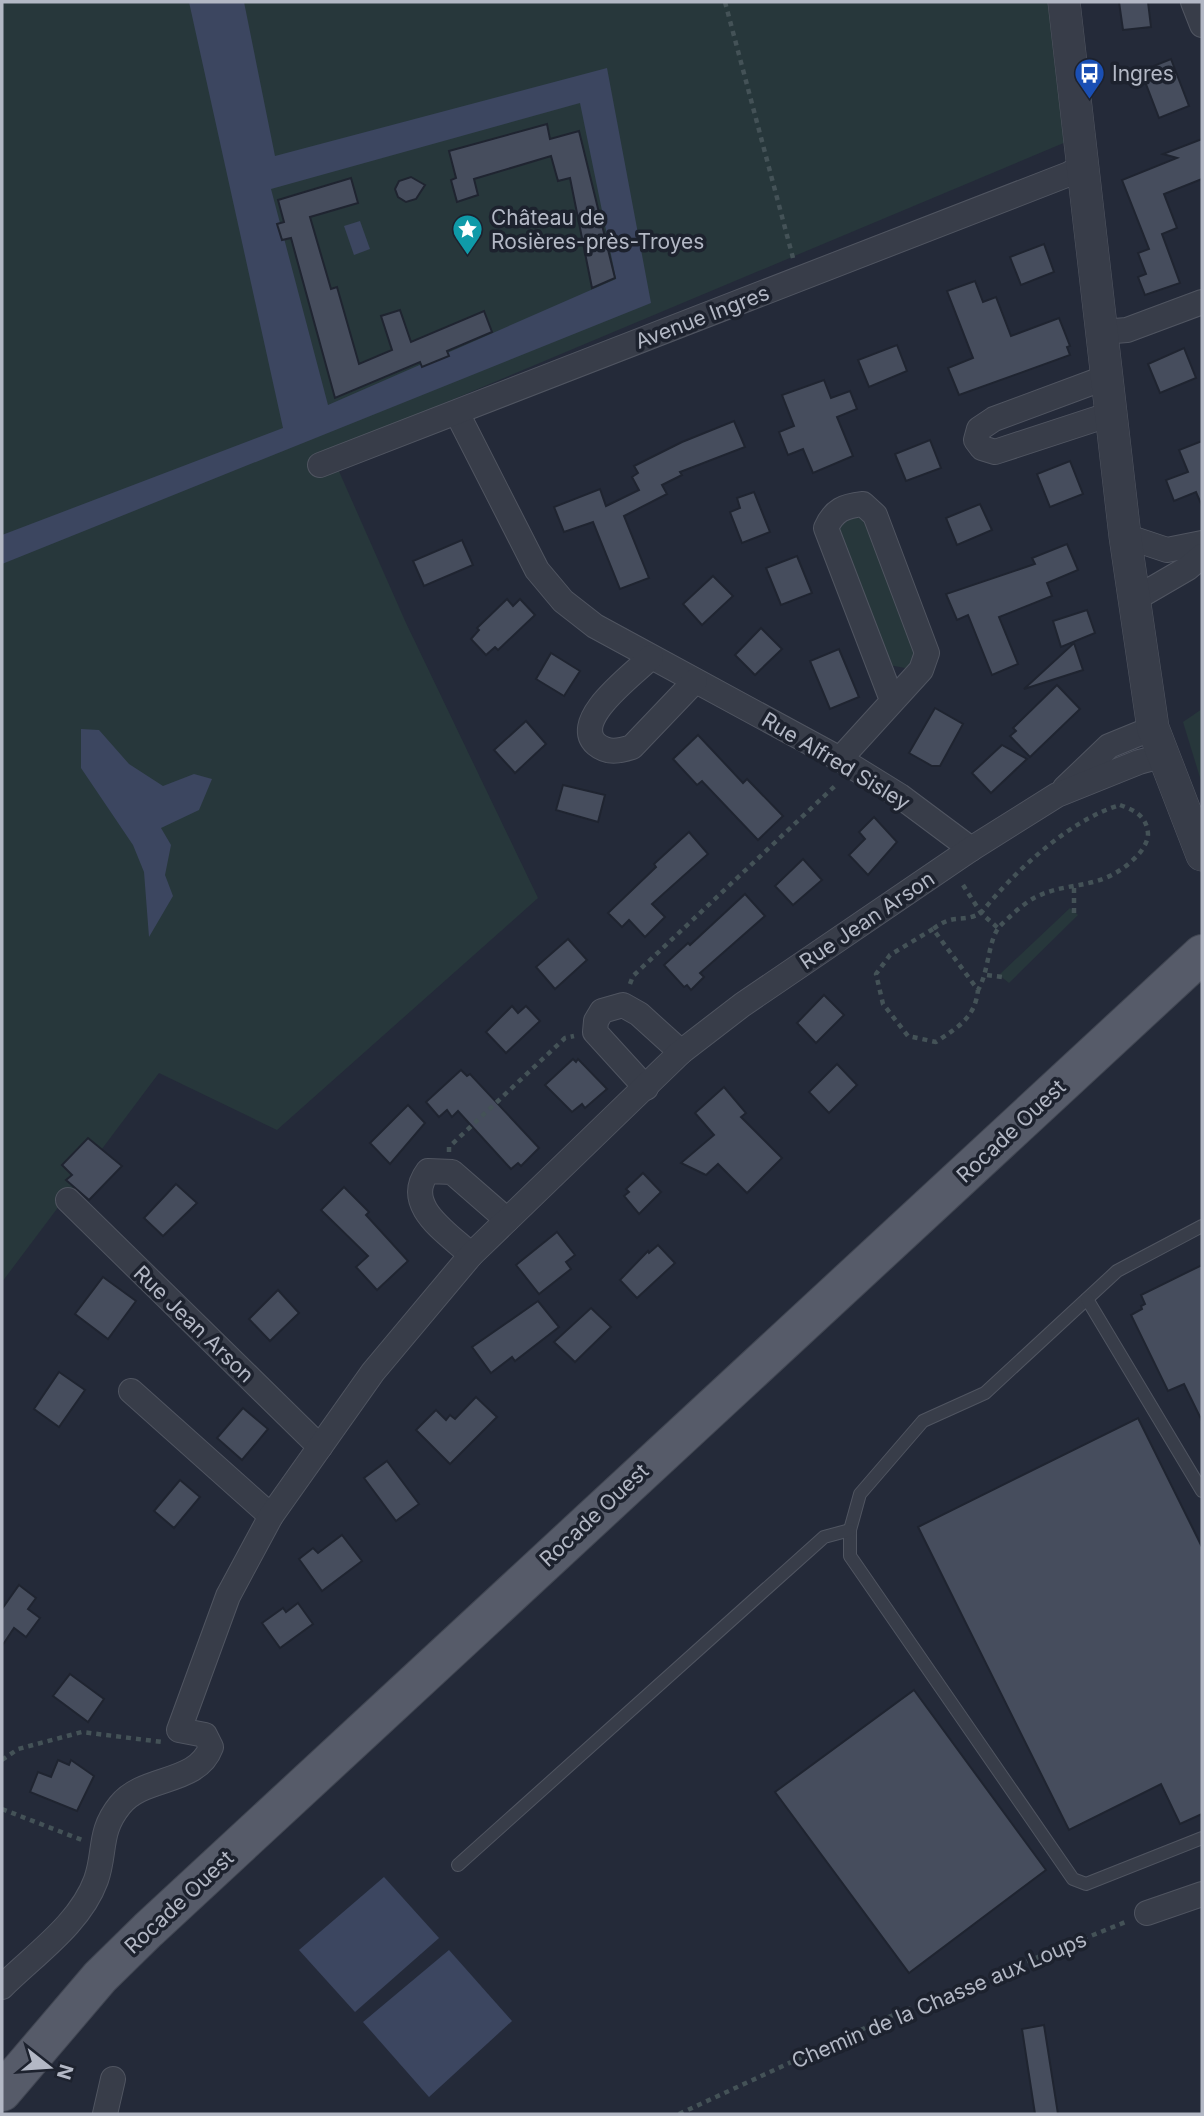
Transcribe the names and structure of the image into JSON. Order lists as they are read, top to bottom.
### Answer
{
  "streets": {
    "main road": ["Rocade Ouest"],
    "street": ["Avenue Ingres", "Rue Alfred Sisley", "Rue Jean Arson"],
    "path": ["Chemin de la Chasse aux Loups"]
  },
  "crossings": [
    ["Avenue Ingres", "Rue Alfred Sisley"],
    ["Rue Alfred Sisley", "Rue Jean Arson"]
  ],
  "places": {
    "bus stop": ["Ingres"],
    "place": ["Château de Rosières-près-Troyes"]
  },
  "north": "right"
}
